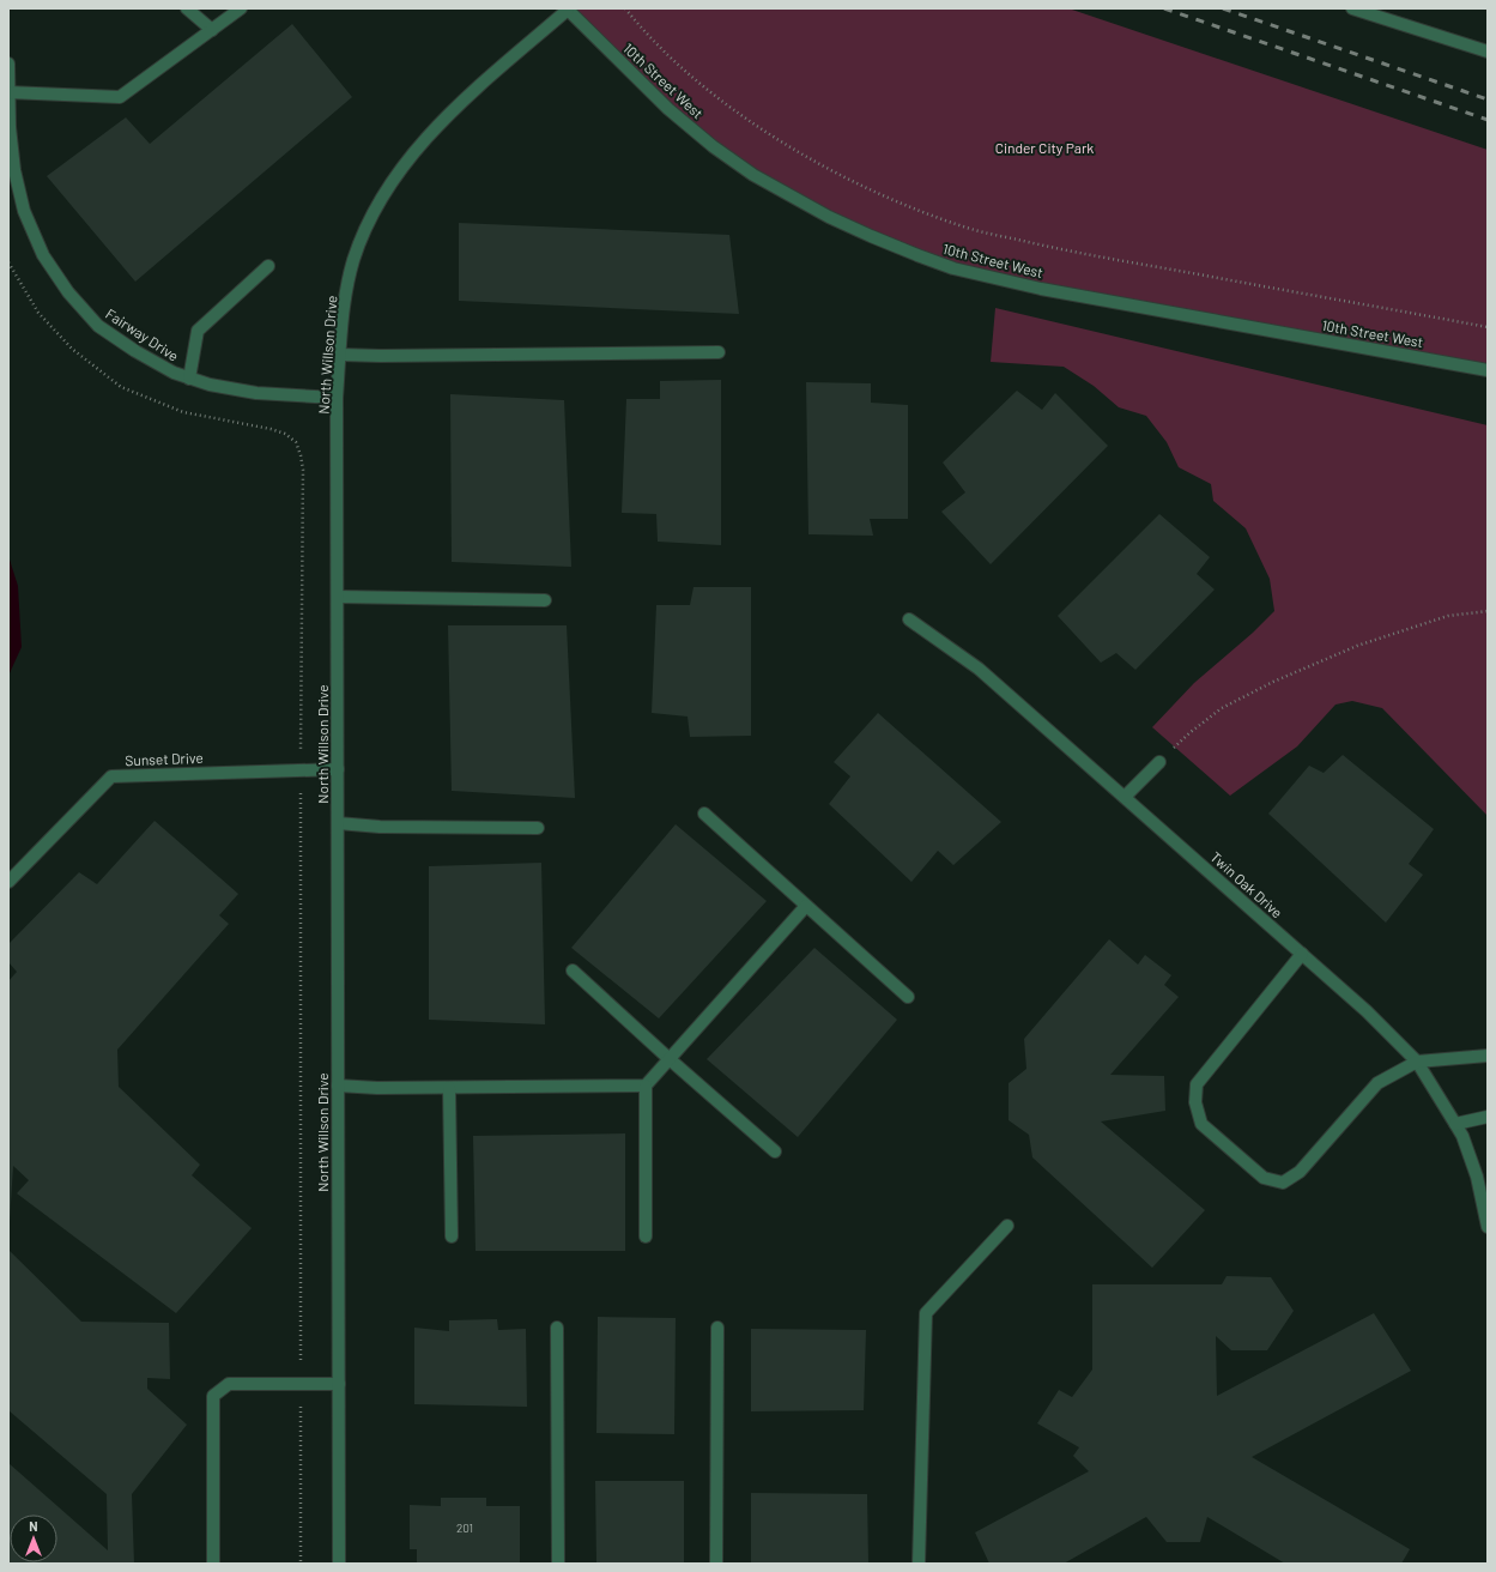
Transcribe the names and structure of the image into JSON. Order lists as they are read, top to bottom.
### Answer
{
  "streets": {
    "street": [
      "10th Street West",
      "Fairway Drive",
      "North Willson Drive",
      "Sunset Drive",
      "Twin Oak Drive"
    ]
  },
  "crossings": [
    ["10th Street West", "North Willson Drive"],
    ["Fairway Drive", "North Willson Drive"],
    ["North Willson Drive", "Sunset Drive"]
  ],
  "parks": ["Cinder City Park"],
  "house_numbers": ["201"],
  "north": "top"
}
